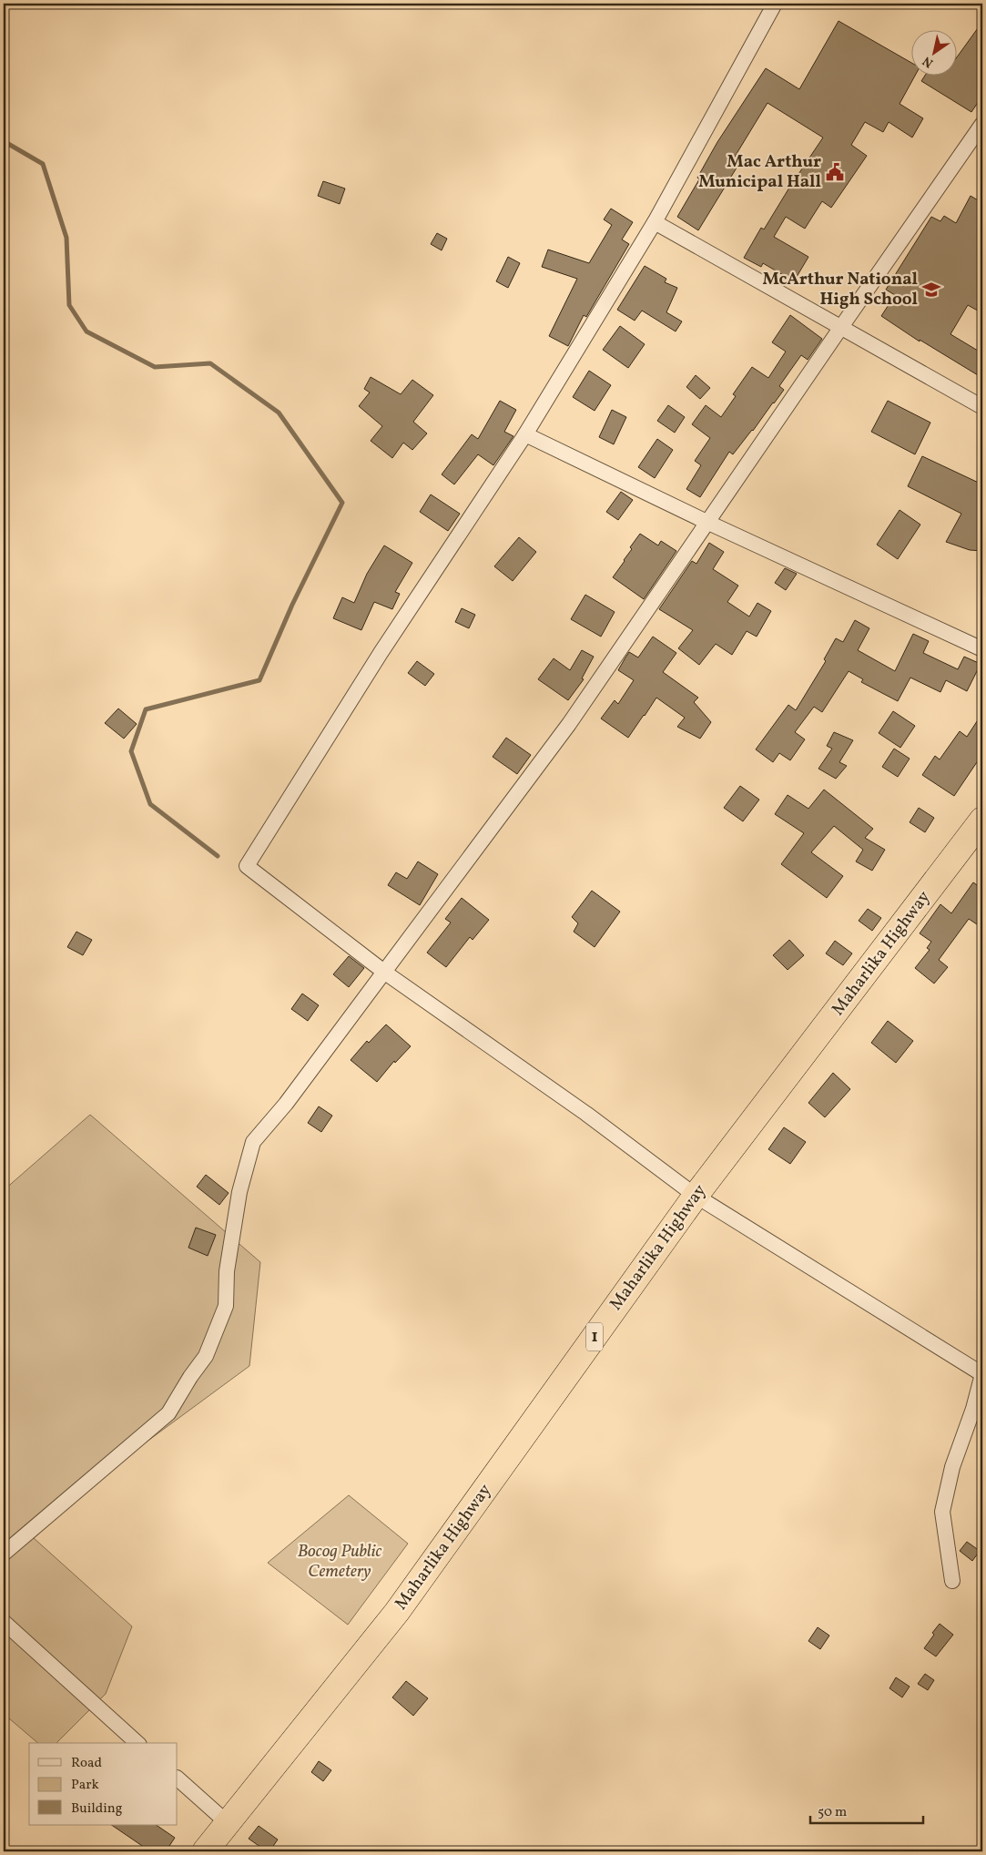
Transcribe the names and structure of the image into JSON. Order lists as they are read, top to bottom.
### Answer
{
  "streets": {
    "highway": ["Maharlika Highway", "1"]
  },
  "parks": ["Bocog Public Cemetery"],
  "places": {
    "public building": ["Mac Arthur Municipal Hall"],
    "school or university": ["McArthur National High School"]
  },
  "legend": ["Road", "Park", "Building"],
  "scale_bar": "50 m",
  "north": "bottom left"
}
